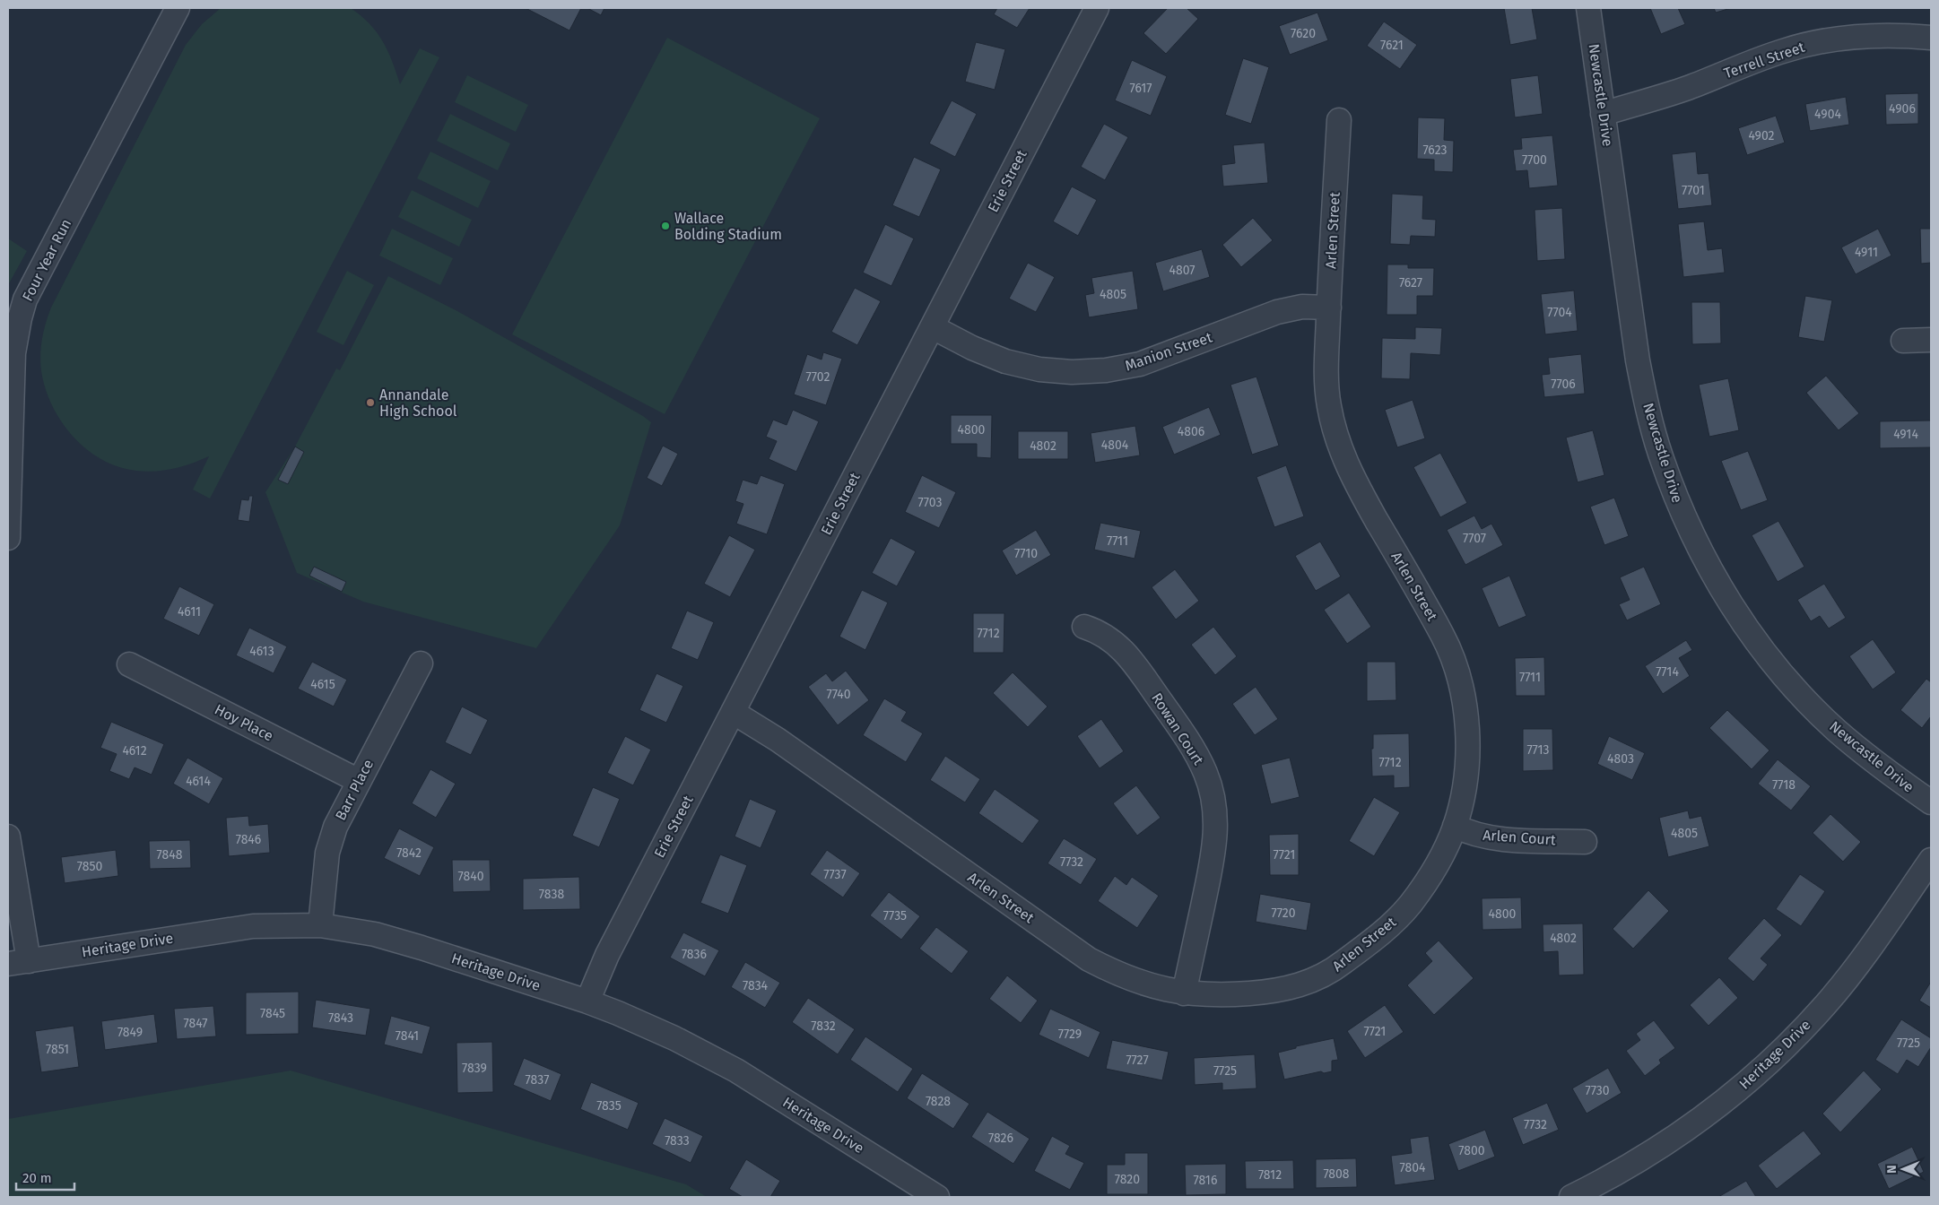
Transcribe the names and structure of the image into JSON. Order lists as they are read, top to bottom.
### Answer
{
  "streets": {
    "street": [
      "Terrell Street",
      "Newcastle Drive",
      "Erie Street",
      "Arlen Street",
      "Four Year Run",
      "Manion Street",
      "Hoy Place",
      "Rowan Court",
      "Barr Place",
      "Arlen Court",
      "Heritage Drive"
    ]
  },
  "crossings": [
    ["Terrell Street", "Newcastle Drive"],
    ["Erie Street", "Arlen Street"],
    ["Erie Street", "Manion Street"],
    ["Erie Street", "Heritage Drive"],
    ["Arlen Street", "Manion Street"],
    ["Arlen Street", "Rowan Court"],
    ["Arlen Street", "Arlen Court"],
    ["Hoy Place", "Barr Place"],
    ["Barr Place", "Heritage Drive"]
  ],
  "places": ["Wallace Bolding Stadium", "Annandale High School"],
  "house_numbers": [
    "7620",
    "7621",
    "7617",
    "4906",
    "4904",
    "4902",
    "7623",
    "7700",
    "7701",
    "4911",
    "4807",
    "7627",
    "4805",
    "7704",
    "7702",
    "7706",
    "4800",
    "4806",
    "4914",
    "4804",
    "4802",
    "7703",
    "7707",
    "7711",
    "7710",
    "4611",
    "7712",
    "4613",
    "7714",
    "7711",
    "4615",
    "7740",
    "7713",
    "4612",
    "4803",
    "7712",
    "4614",
    "7718",
    "4805",
    "7846",
    "7842",
    "7848",
    "7721",
    "7732",
    "7850",
    "7737",
    "7840",
    "7838",
    "7720",
    "4800",
    "7735",
    "4802",
    "7836",
    "7834",
    "7845",
    "7843",
    "7847",
    "7832",
    "7721",
    "7849",
    "7729",
    "7841",
    "7725",
    "7851",
    "7727",
    "7839",
    "7725",
    "7837",
    "7730",
    "7828",
    "7835",
    "7732",
    "7826",
    "7833",
    "7800",
    "7804",
    "7808",
    "7812",
    "7820",
    "7816"
  ],
  "scale_bar": "20 m",
  "north": "left"
}
